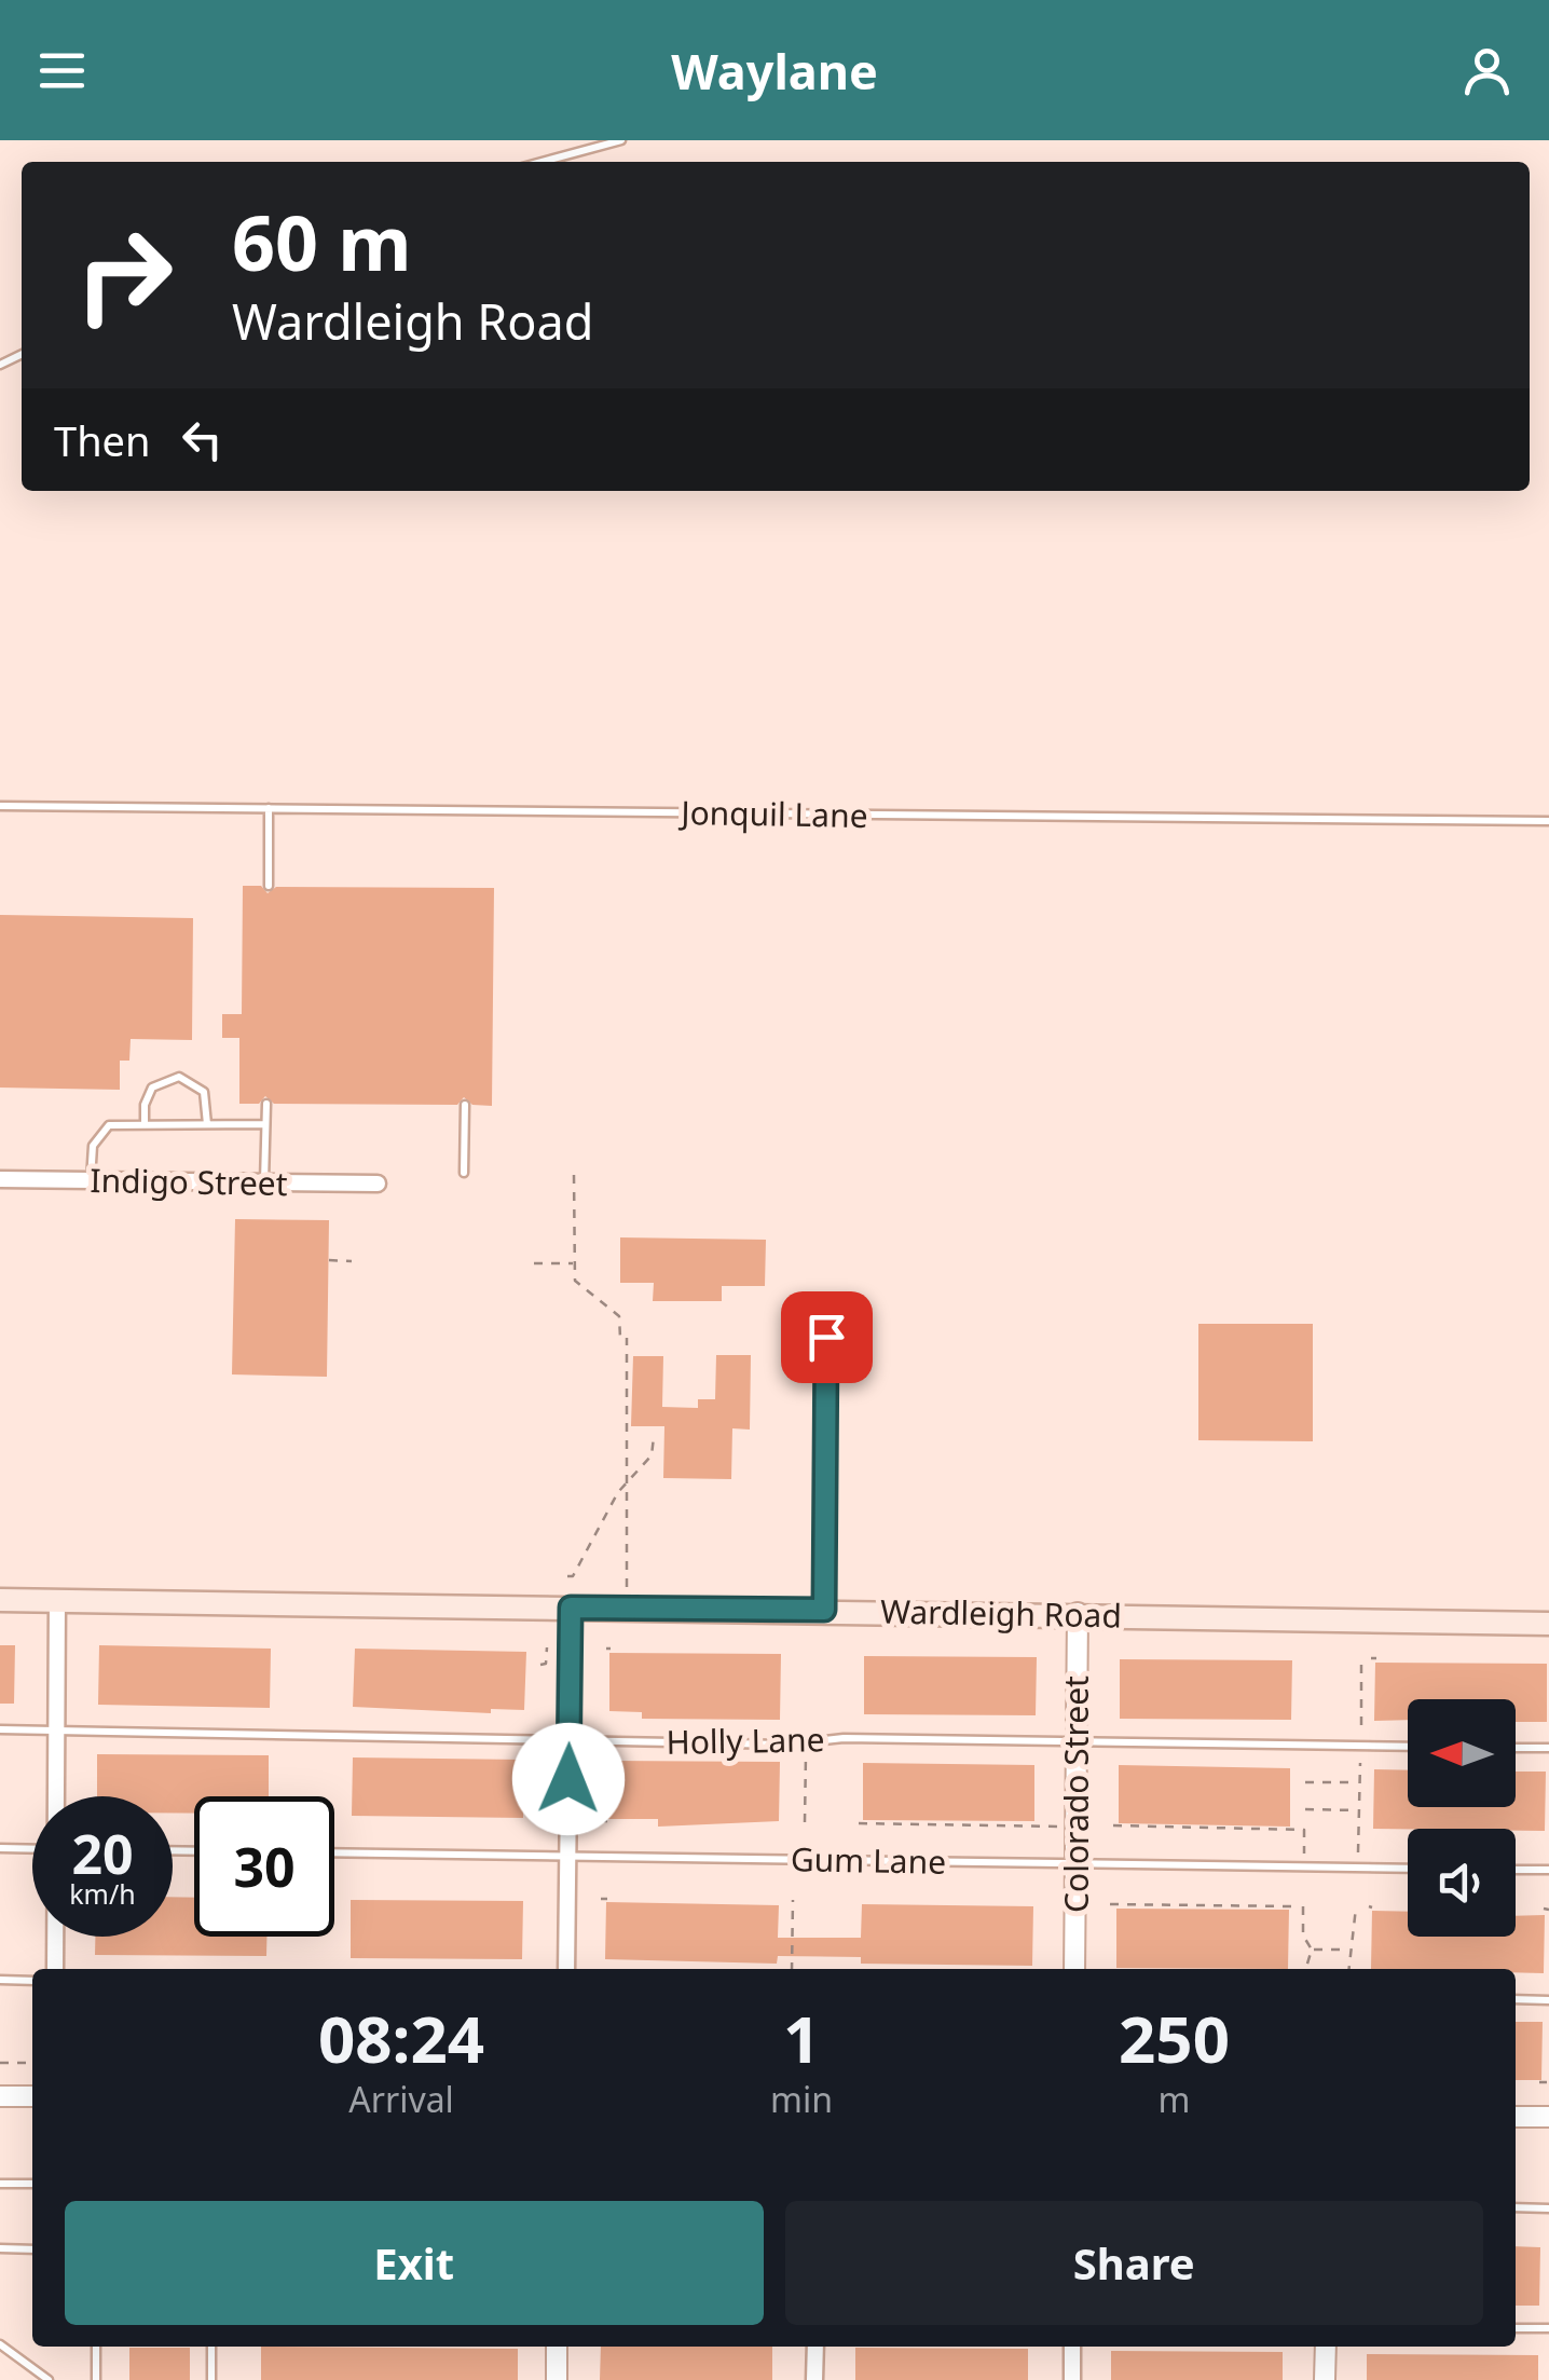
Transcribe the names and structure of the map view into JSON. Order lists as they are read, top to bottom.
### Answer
{
  "streets": {
    "main road": ["Wardleigh Road"],
    "street": ["Indigo Street", "Colorado Street"],
    "lane": ["Jonquil Lane", "Holly Lane", "Gum Lane"]
  },
  "crossings": [
    ["Wardleigh Road", "Colorado Street"],
    ["Holly Lane", "Colorado Street"],
    ["Colorado Street", "Gum Lane"]
  ],
  "north": "left",
  "page": {
    "header": "Waylane",
    "turn": ["60 m", "Wardleigh Road"],
    "then": "Then",
    "speed": "20 km/h",
    "limit": "30",
    "eta": [
      "08:24",
      "Arrival",
      "1",
      "min",
      "250",
      "m"
    ],
    "buttons": ["Exit", "Share"]
  }
}
